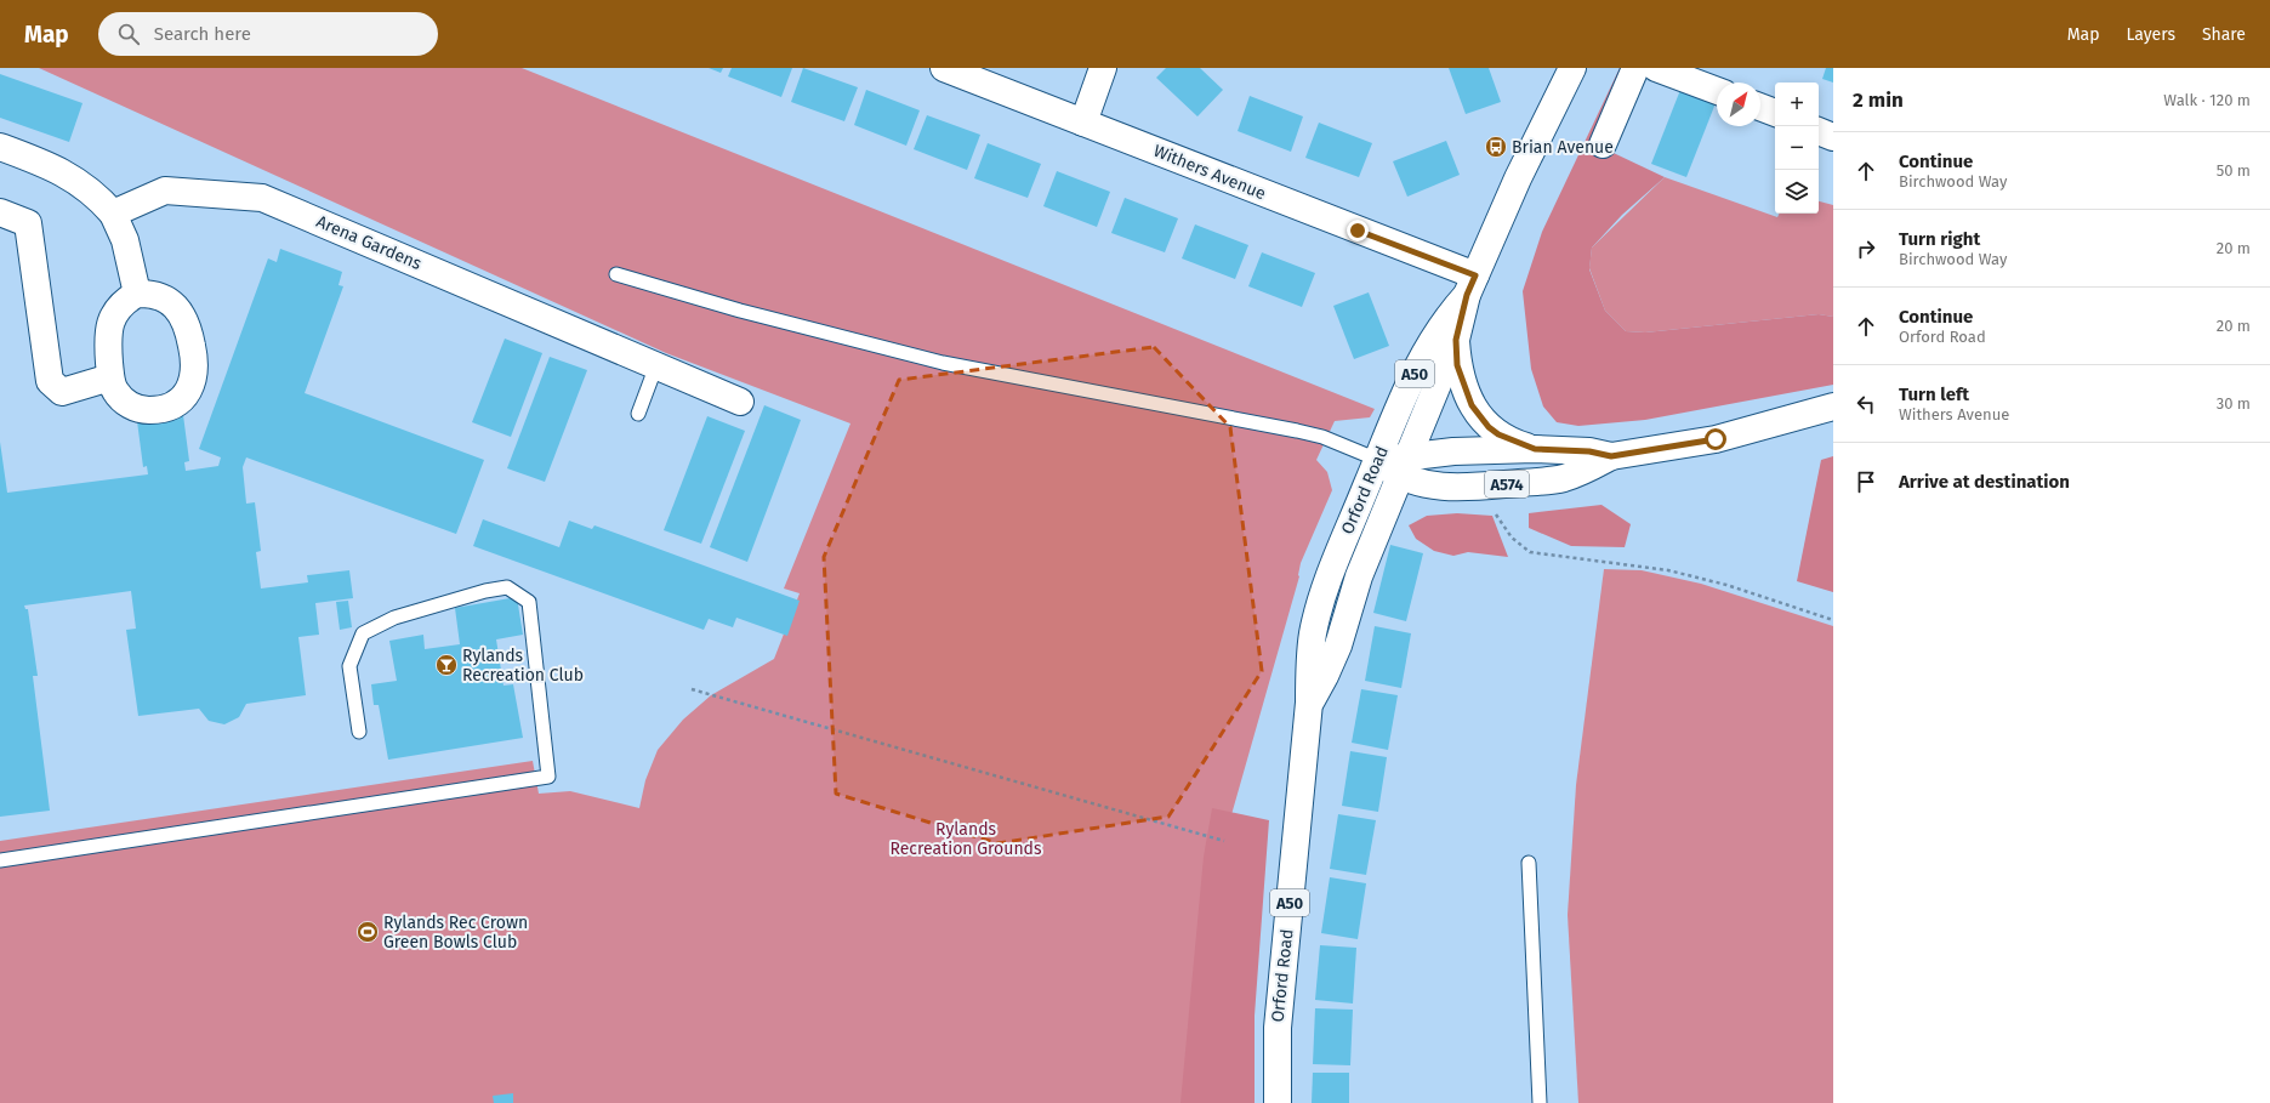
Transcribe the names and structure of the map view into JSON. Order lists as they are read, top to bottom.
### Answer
{
  "streets": {
    "street": [
      "Withers Avenue",
      "Arena Gardens",
      "A50",
      "A574",
      "Orford Road"
    ]
  },
  "crossings": [
    ["Withers Avenue", "Orford Road"],
    ["A574", "Orford Road"]
  ],
  "parks": ["Rylands Recreation Grounds"],
  "places": {
    "bus stop": ["Brian Avenue"],
    "bar": ["Rylands Recreation Club"],
    "sports": ["Rylands Rec Crown Green Bowls Club"]
  },
  "north": "top right",
  "page": {
    "header": "Map",
    "search": "Search here",
    "nav": ["Map", "Layers", "Share"],
    "heading": ["2 min", "Walk · 120 m"],
    "map_buttons": ["+", "−"],
    "list": [
      ["Continue", "Birchwood Way", "50 m"],
      ["Turn right", "Birchwood Way", "20 m"],
      ["Continue", "Orford Road", "20 m"],
      ["Turn left", "Withers Avenue", "30 m"],
      "Arrive at destination"
    ]
  }
}
